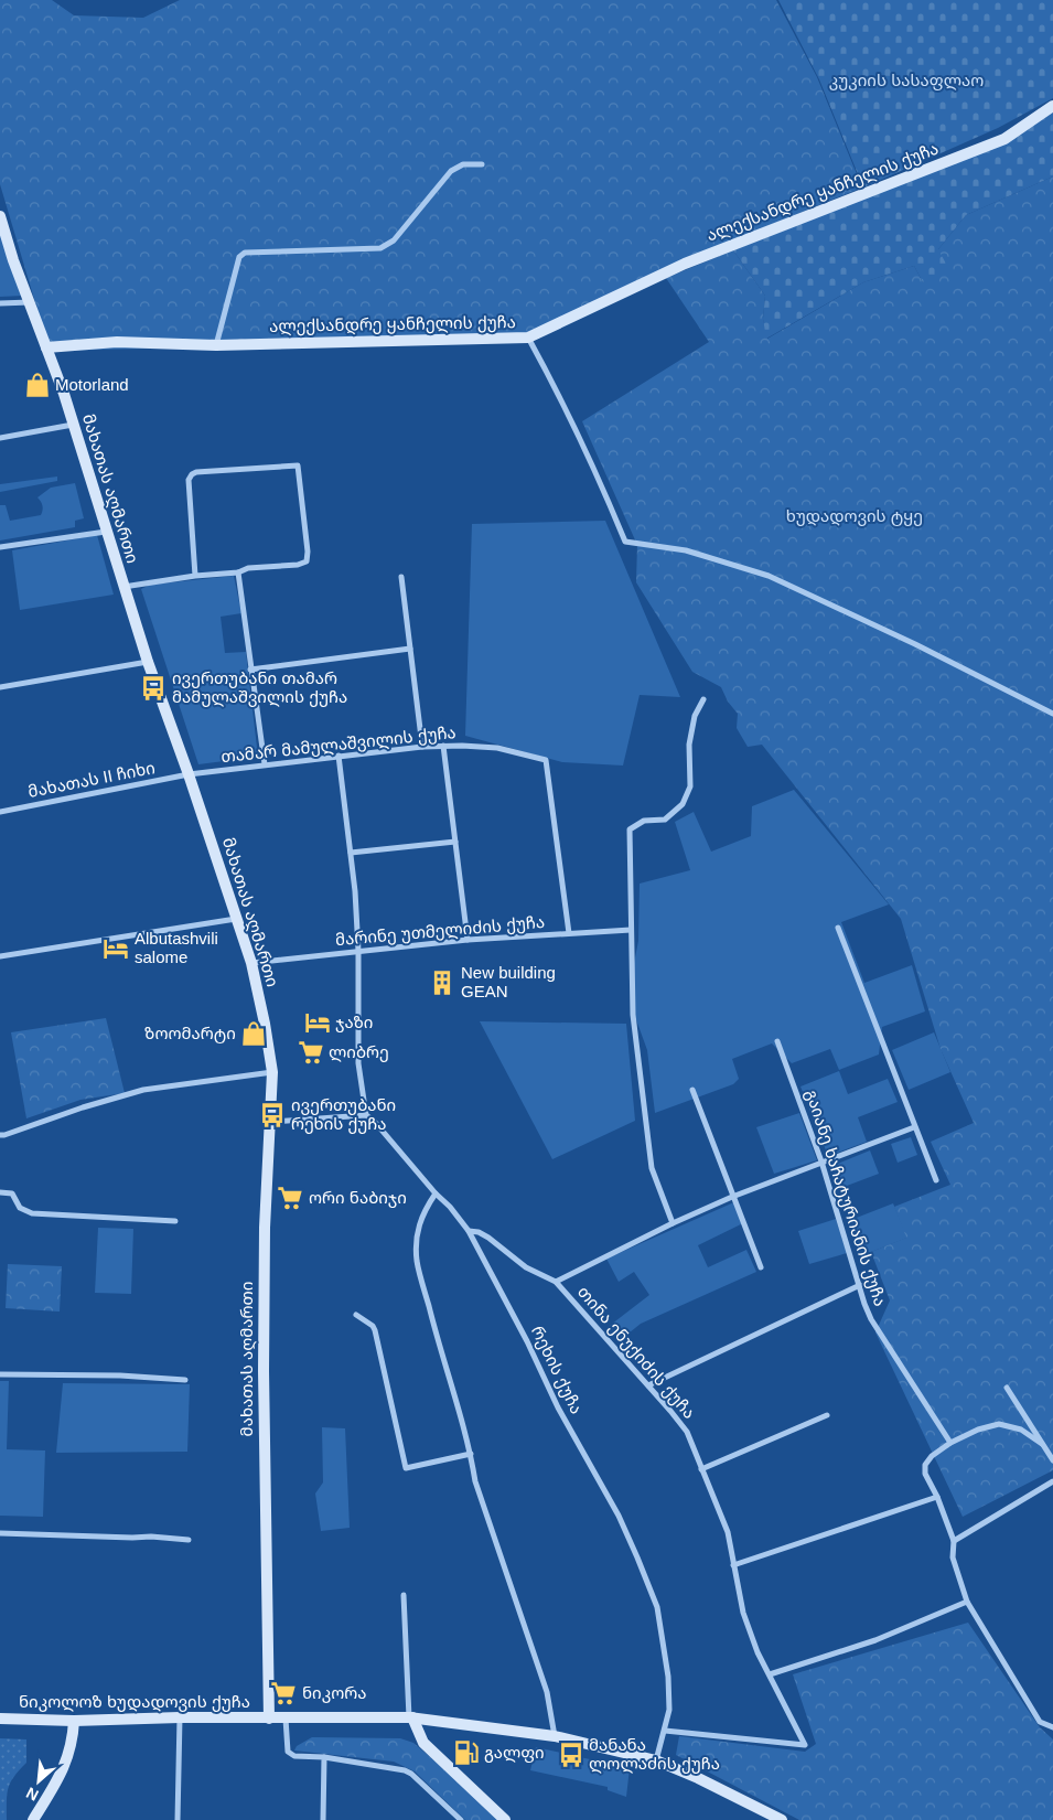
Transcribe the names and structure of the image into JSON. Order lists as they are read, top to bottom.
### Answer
{
  "streets": {
    "main road": ["ალექსანდრე ყანჩელის ქუჩა", "მახათას აღმართი", "ნიკოლოზ ხუდადოვის ქუჩა"],
    "street": [
      "თამარ მამულაშვილის ქუჩა",
      "მახათას II ჩიხი",
      "მარინე უთმელიძის ქუჩა",
      "გაიანე ხაჩატურიანის ქუჩა",
      "თინა ენუქიძის ქუჩა",
      "რეხის ქუჩა"
    ]
  },
  "crossings": [
    ["ალექსანდრე ყანჩელის ქუჩა", "მახათას აღმართი"],
    ["მახათას აღმართი", "თამარ მამულაშვილის ქუჩა"],
    ["მახათას აღმართი", "მახათას II ჩიხი"],
    ["მახათას აღმართი", "მარინე უთმელიძის ქუჩა"],
    ["მახათას აღმართი", "ნიკოლოზ ხუდადოვის ქუჩა"],
    ["თამარ მამულაშვილის ქუჩა", "მახათას II ჩიხი"],
    ["თამარ მამულაშვილის ქუჩა", "მარინე უთმელიძის ქუჩა"],
    ["თინა ენუქიძის ქუჩა", "რეხის ქუჩა"],
    ["რეხის ქუჩა", "ნიკოლოზ ხუდადოვის ქუჩა"]
  ],
  "parks": ["კუკიის სასაფლაო", "ხუდადოვის ტყე"],
  "places": {
    "shop": ["Motorland", "ზოომარტი"],
    "bus stop": ["ივერთუბანი თამარ მამულაშვილის ქუჩა", "ივერთუბანი რეხის ქუჩა", "მანანა ლოლაძის ქუჩა"],
    "hotel": ["Albutashvili salome", "ჯაზი"],
    "building": ["New building GEAN"],
    "supermarket": ["ლიბრე", "ორი ნაბიჯი", "ნიკორა"],
    "fuel station": ["გალფი"]
  },
  "north": "bottom left"
}
